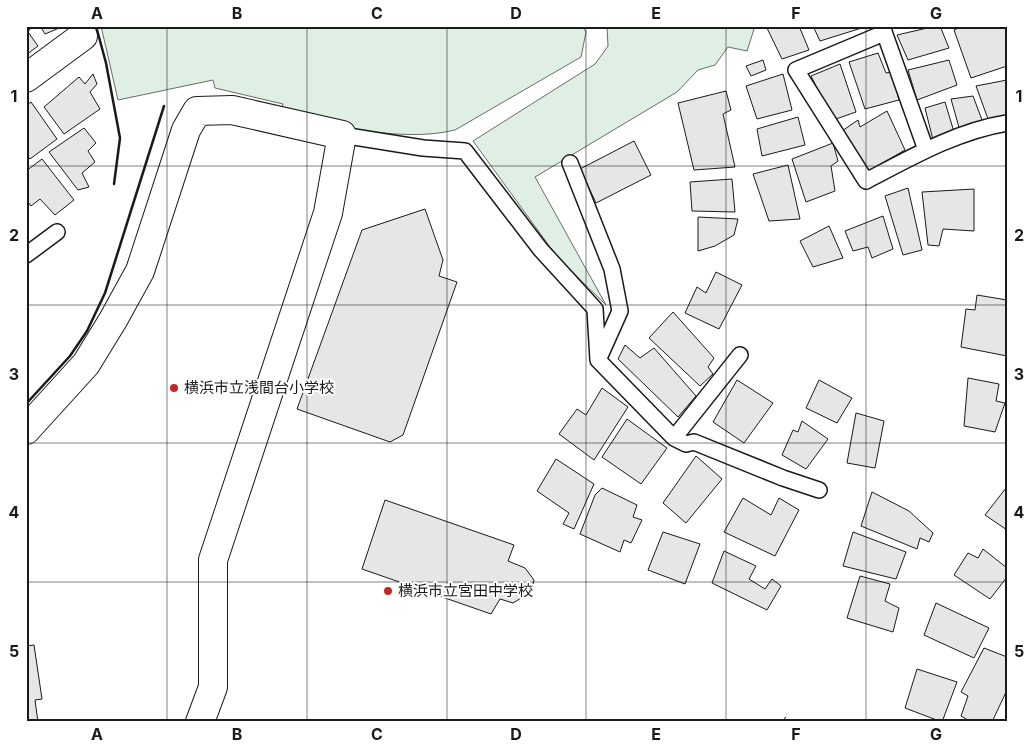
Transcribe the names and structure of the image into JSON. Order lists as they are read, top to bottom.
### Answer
{
  "places": ["横浜市立浅間台小学校", "横浜市立宮田中学校"],
  "grid": {
    "columns": [
      "A",
      "B",
      "C",
      "D",
      "E",
      "F",
      "G"
    ],
    "rows": [
      "1",
      "2",
      "3",
      "4",
      "5"
    ]
  }
}
